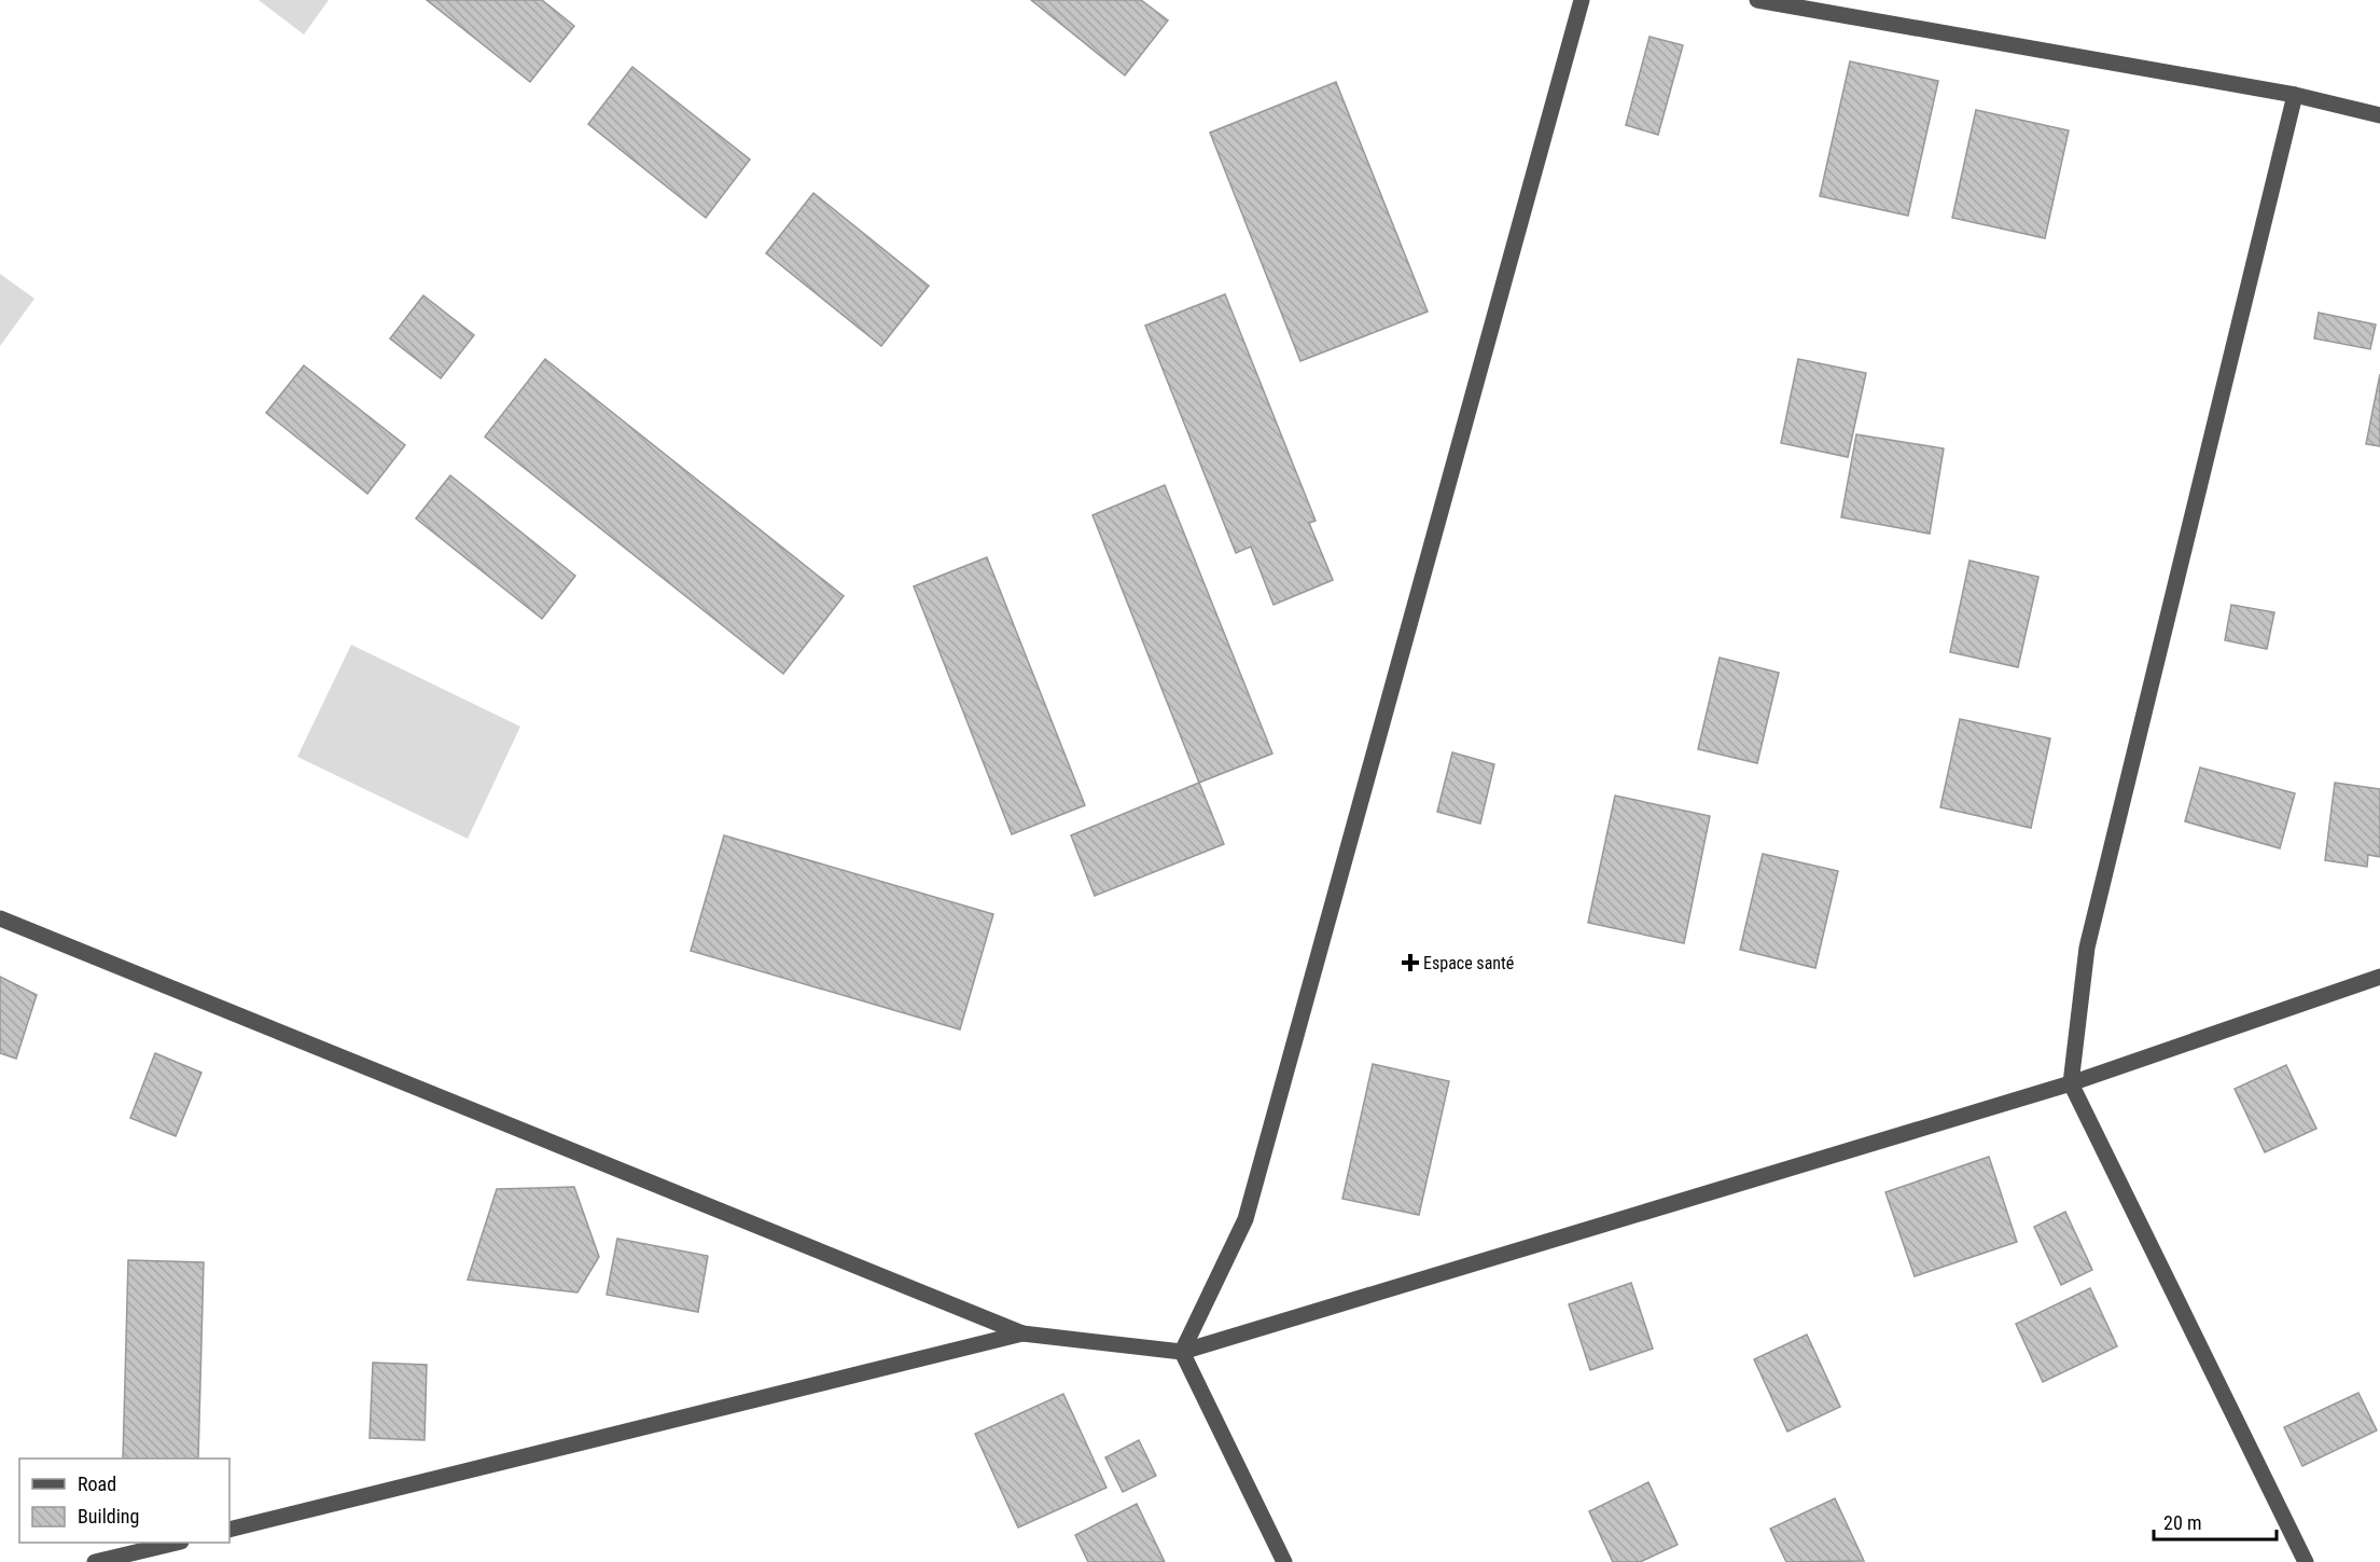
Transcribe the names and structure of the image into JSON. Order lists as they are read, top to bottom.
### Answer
{
  "places": {
    "health": ["Espace santé"]
  },
  "legend": ["Road", "Building"],
  "scale_bar": "20 m"
}
